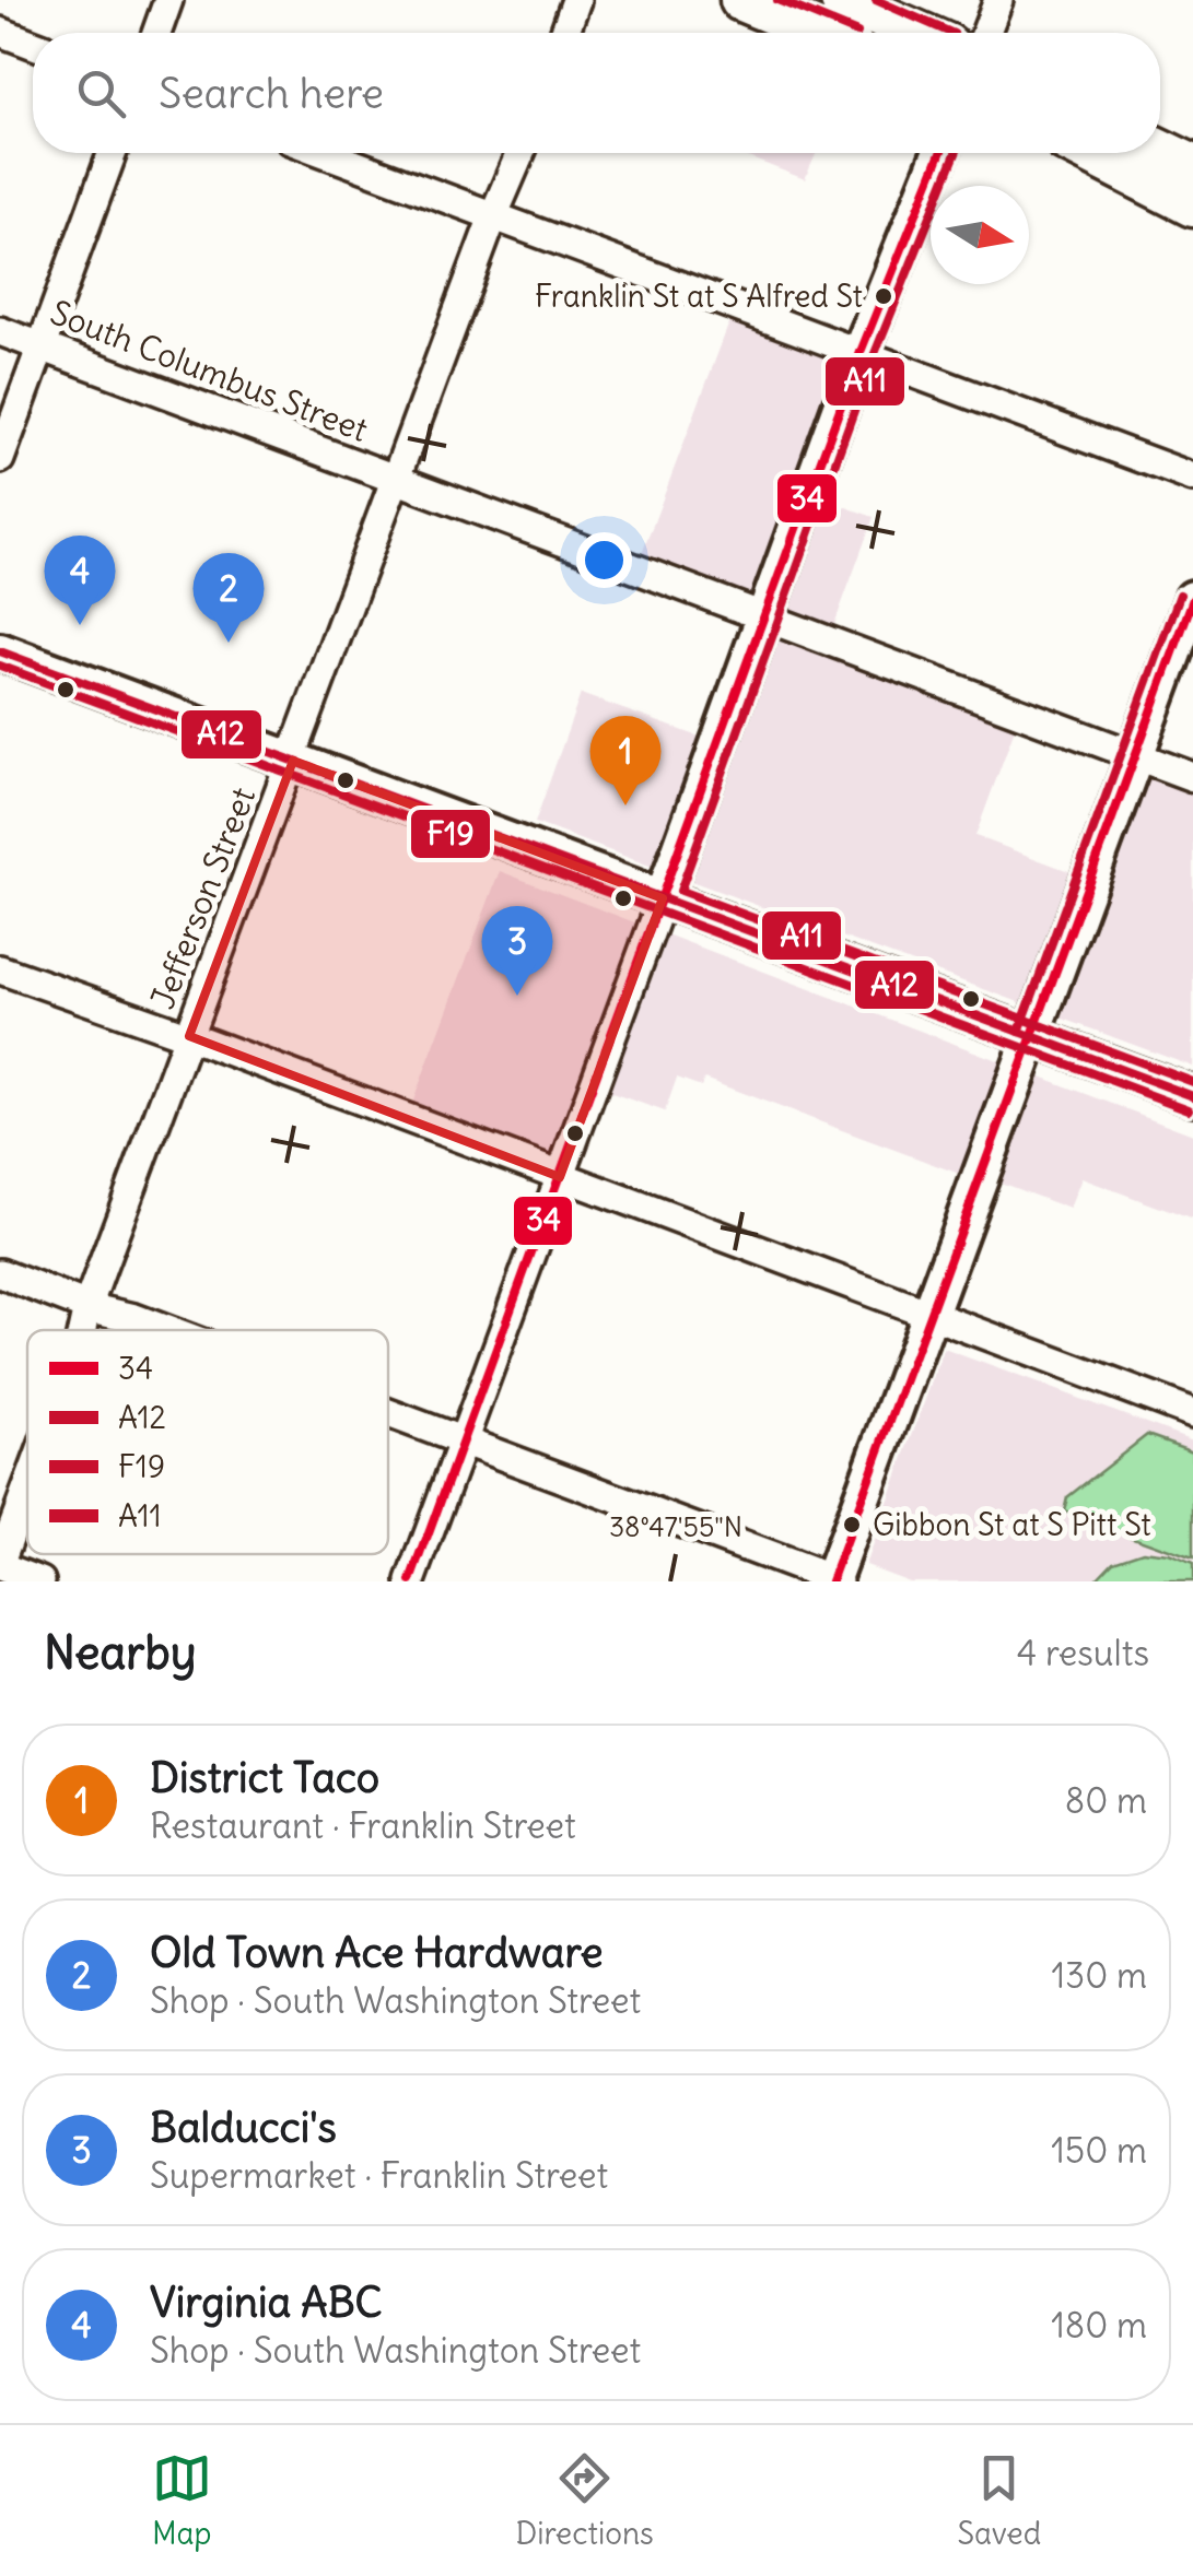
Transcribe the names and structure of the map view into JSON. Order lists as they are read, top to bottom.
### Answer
{
  "streets": {
    "street": ["South Columbus Street", "Jefferson Street"]
  },
  "crossings": [
    ["South Columbus Street", "Jefferson Street"]
  ],
  "places": ["Franklin St at S Alfred St", "Gibbon St at S Pitt St"],
  "lines": [
    "transit line A11",
    "transit line 34",
    "transit line A12",
    "transit line F19"
  ],
  "legend": [
    "34",
    "A12",
    "F19",
    "A11"
  ],
  "north": "right",
  "page": {
    "search": "Search here",
    "pins": [
      "4",
      "2",
      "1",
      "3"
    ],
    "heading": ["Nearby", "4 results"],
    "list": [
      {
        "mark": "1",
        "name": "District Taco",
        "note": "Restaurant · Franklin Street",
        "value": "80 m"
      },
      {
        "mark": "2",
        "name": "Old Town Ace Hardware",
        "note": "Shop · South Washington Street",
        "value": "130 m"
      },
      {
        "mark": "3",
        "name": "Balducci's",
        "note": "Supermarket · Franklin Street",
        "value": "150 m"
      },
      {
        "mark": "4",
        "name": "Virginia ABC",
        "note": "Shop · South Washington Street",
        "value": "180 m"
      }
    ],
    "nav": ["Map", "Directions", "Saved"]
  },
  "coordinates": ["38°47'55\"N"]
}
